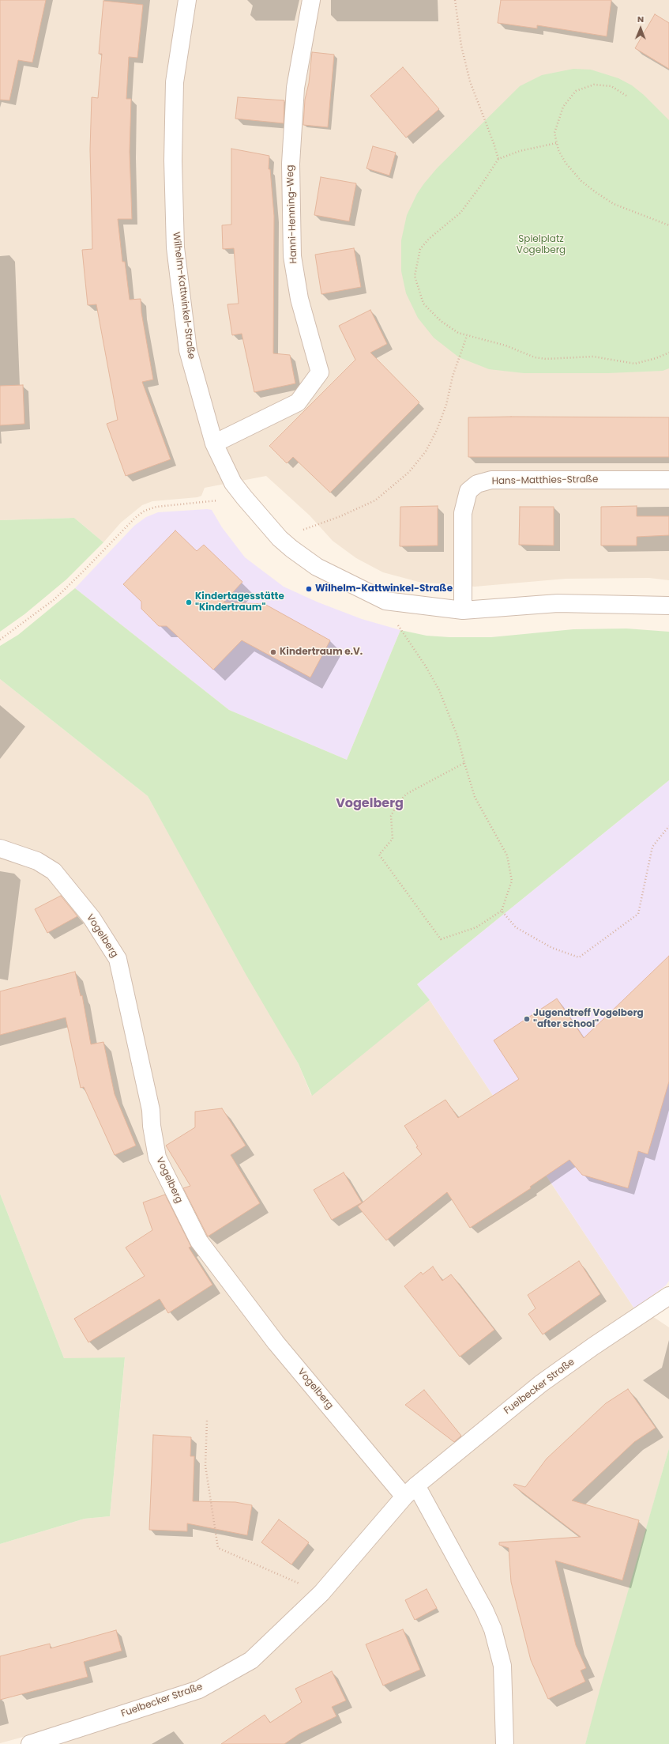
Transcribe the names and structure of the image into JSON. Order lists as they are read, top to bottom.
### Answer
{
  "streets": {
    "street": [
      "Hanni-Henning-Weg",
      "Wilhelm-Kattwinkel-Straße",
      "Hans-Matthies-Straße",
      "Vogelberg",
      "Fuelbecker Straße"
    ]
  },
  "crossings": [
    ["Hanni-Henning-Weg", "Wilhelm-Kattwinkel-Straße"],
    ["Wilhelm-Kattwinkel-Straße", "Hans-Matthies-Straße"],
    ["Vogelberg", "Fuelbecker Straße"]
  ],
  "districts": ["Vogelberg"],
  "parks": ["Spielplatz Vogelberg"],
  "places": [
    "Wilhelm-Kattwinkel-Straße",
    "Kindertagesstätte \"Kindertraum\"",
    "Kindertraum e.V.",
    "Jugendtreff Vogelberg \"after school\""
  ],
  "north": "top"
}
